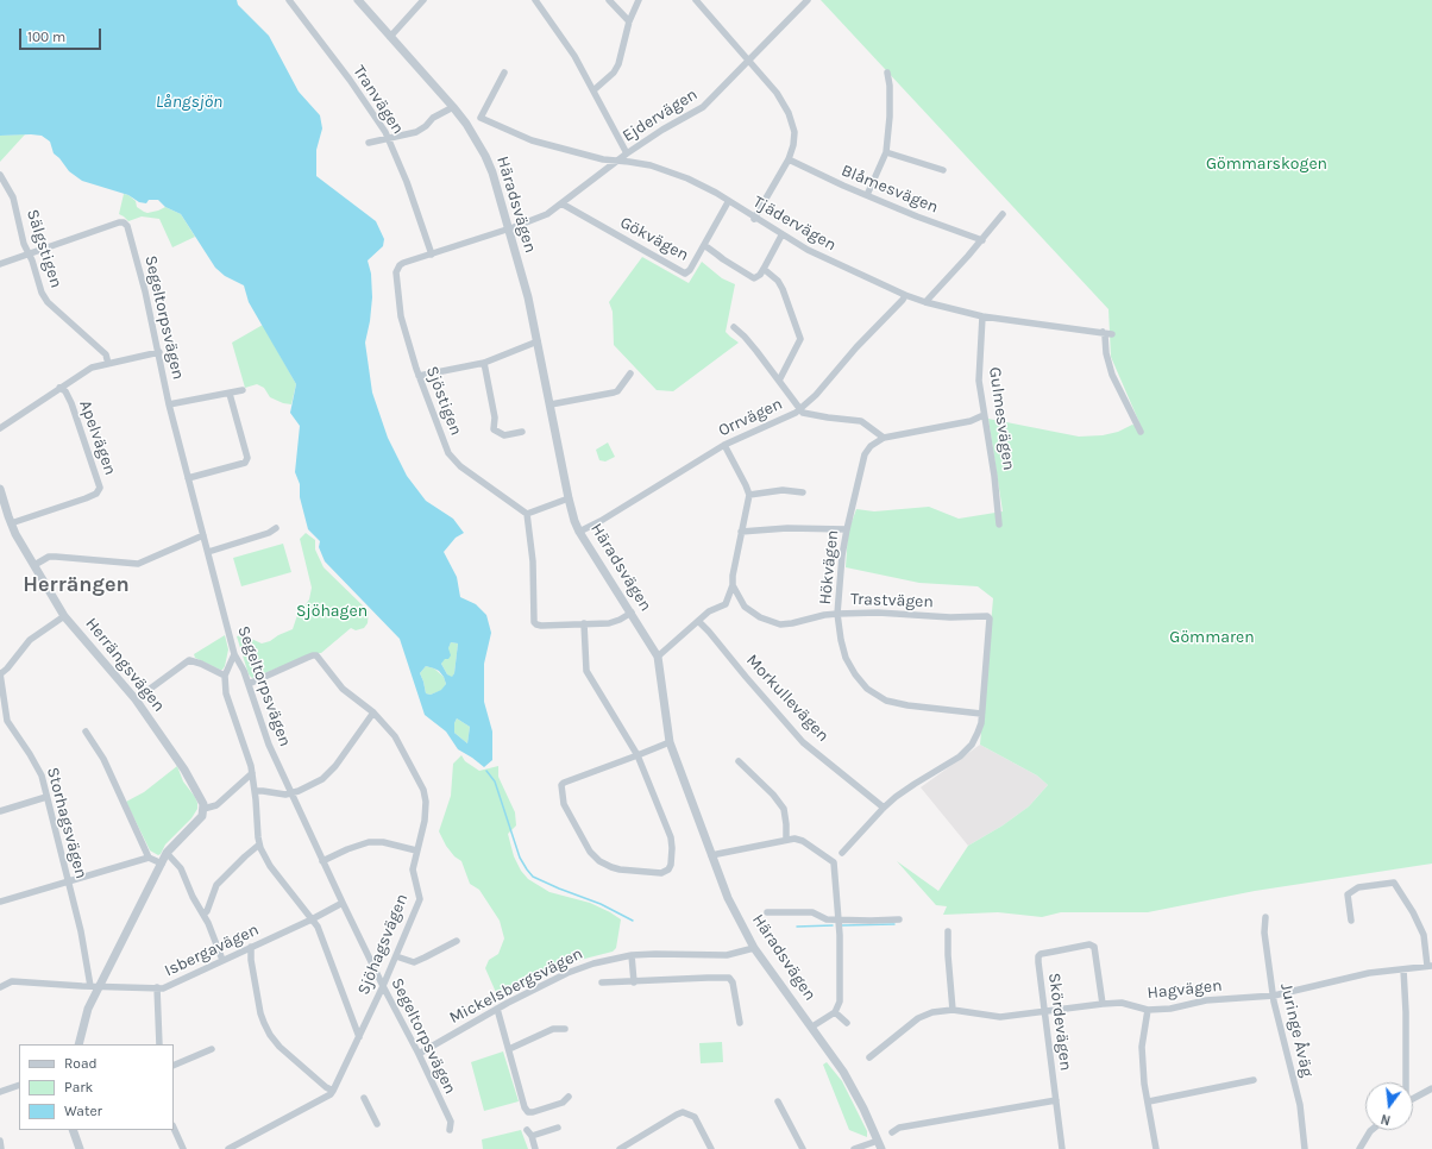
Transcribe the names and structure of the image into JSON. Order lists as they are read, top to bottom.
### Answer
{
  "streets": {
    "street": [
      "Tranvägen",
      "Ejdervägen",
      "Blåmesvägen",
      "Häradsvägen",
      "Tjädervägen",
      "Gökvägen",
      "Sälgstigen",
      "Segeltorpsvägen",
      "Sjöstigen",
      "Orrvägen",
      "Gulmesvägen",
      "Apelvägen",
      "Hökvägen",
      "Trastvägen",
      "Herrängsvägen",
      "Morkullevägen",
      "Storhagsvägen",
      "Sjöhagsvägen",
      "Isbergavägen",
      "Mickelsbergsvägen",
      "Hagvägen",
      "Skördevägen",
      "Juringe Åväg"
    ]
  },
  "crossings": [
    ["Tranvägen", "Sjöstigen"],
    ["Ejdervägen", "Häradsvägen"],
    ["Ejdervägen", "Tjädervägen"],
    ["Ejdervägen", "Gökvägen"],
    ["Ejdervägen", "Sjöstigen"],
    ["Häradsvägen", "Sjöstigen"],
    ["Häradsvägen", "Orrvägen"],
    ["Häradsvägen", "Mickelsbergsvägen"],
    ["Tjädervägen", "Gökvägen"],
    ["Tjädervägen", "Orrvägen"],
    ["Tjädervägen", "Gulmesvägen"],
    ["Sälgstigen", "Segeltorpsvägen"],
    ["Segeltorpsvägen", "Sjöhagsvägen"],
    ["Segeltorpsvägen", "Isbergavägen"],
    ["Segeltorpsvägen", "Mickelsbergsvägen"],
    ["Gulmesvägen", "Hökvägen"],
    ["Apelvägen", "Herrängsvägen"],
    ["Hökvägen", "Trastvägen"],
    ["Storhagsvägen", "Isbergavägen"],
    ["Hagvägen", "Skördevägen"],
    ["Hagvägen", "Juringe Åväg"]
  ],
  "districts": ["Herrängen"],
  "water": ["Långsjön"],
  "parks": ["Gömmarskogen", "Sjöhagen", "Gömmaren"],
  "legend": ["Road", "Park", "Water"],
  "scale_bar": "100 m",
  "north": "bottom"
}
